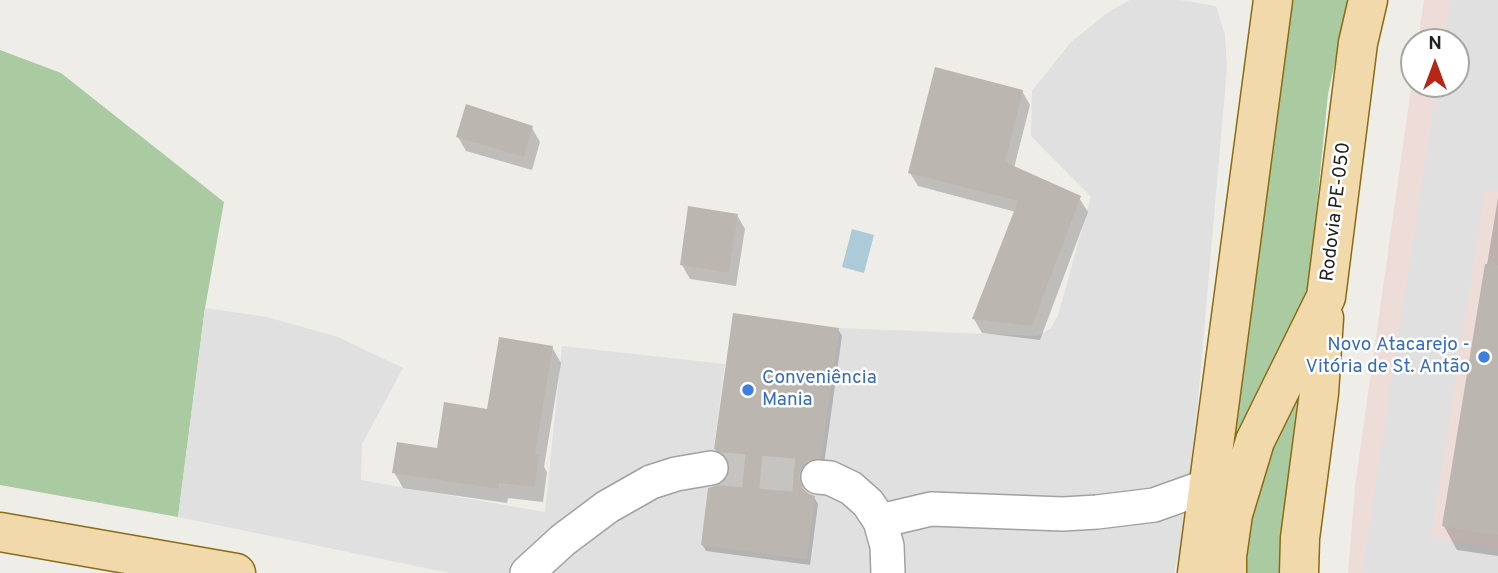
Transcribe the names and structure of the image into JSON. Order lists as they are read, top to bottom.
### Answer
{
  "streets": {
    "main road": ["Rodovia PE-050"]
  },
  "places": ["Novo Atacarejo - Vitória de St. Antão", "Conveniência Mania"],
  "north": "top"
}
